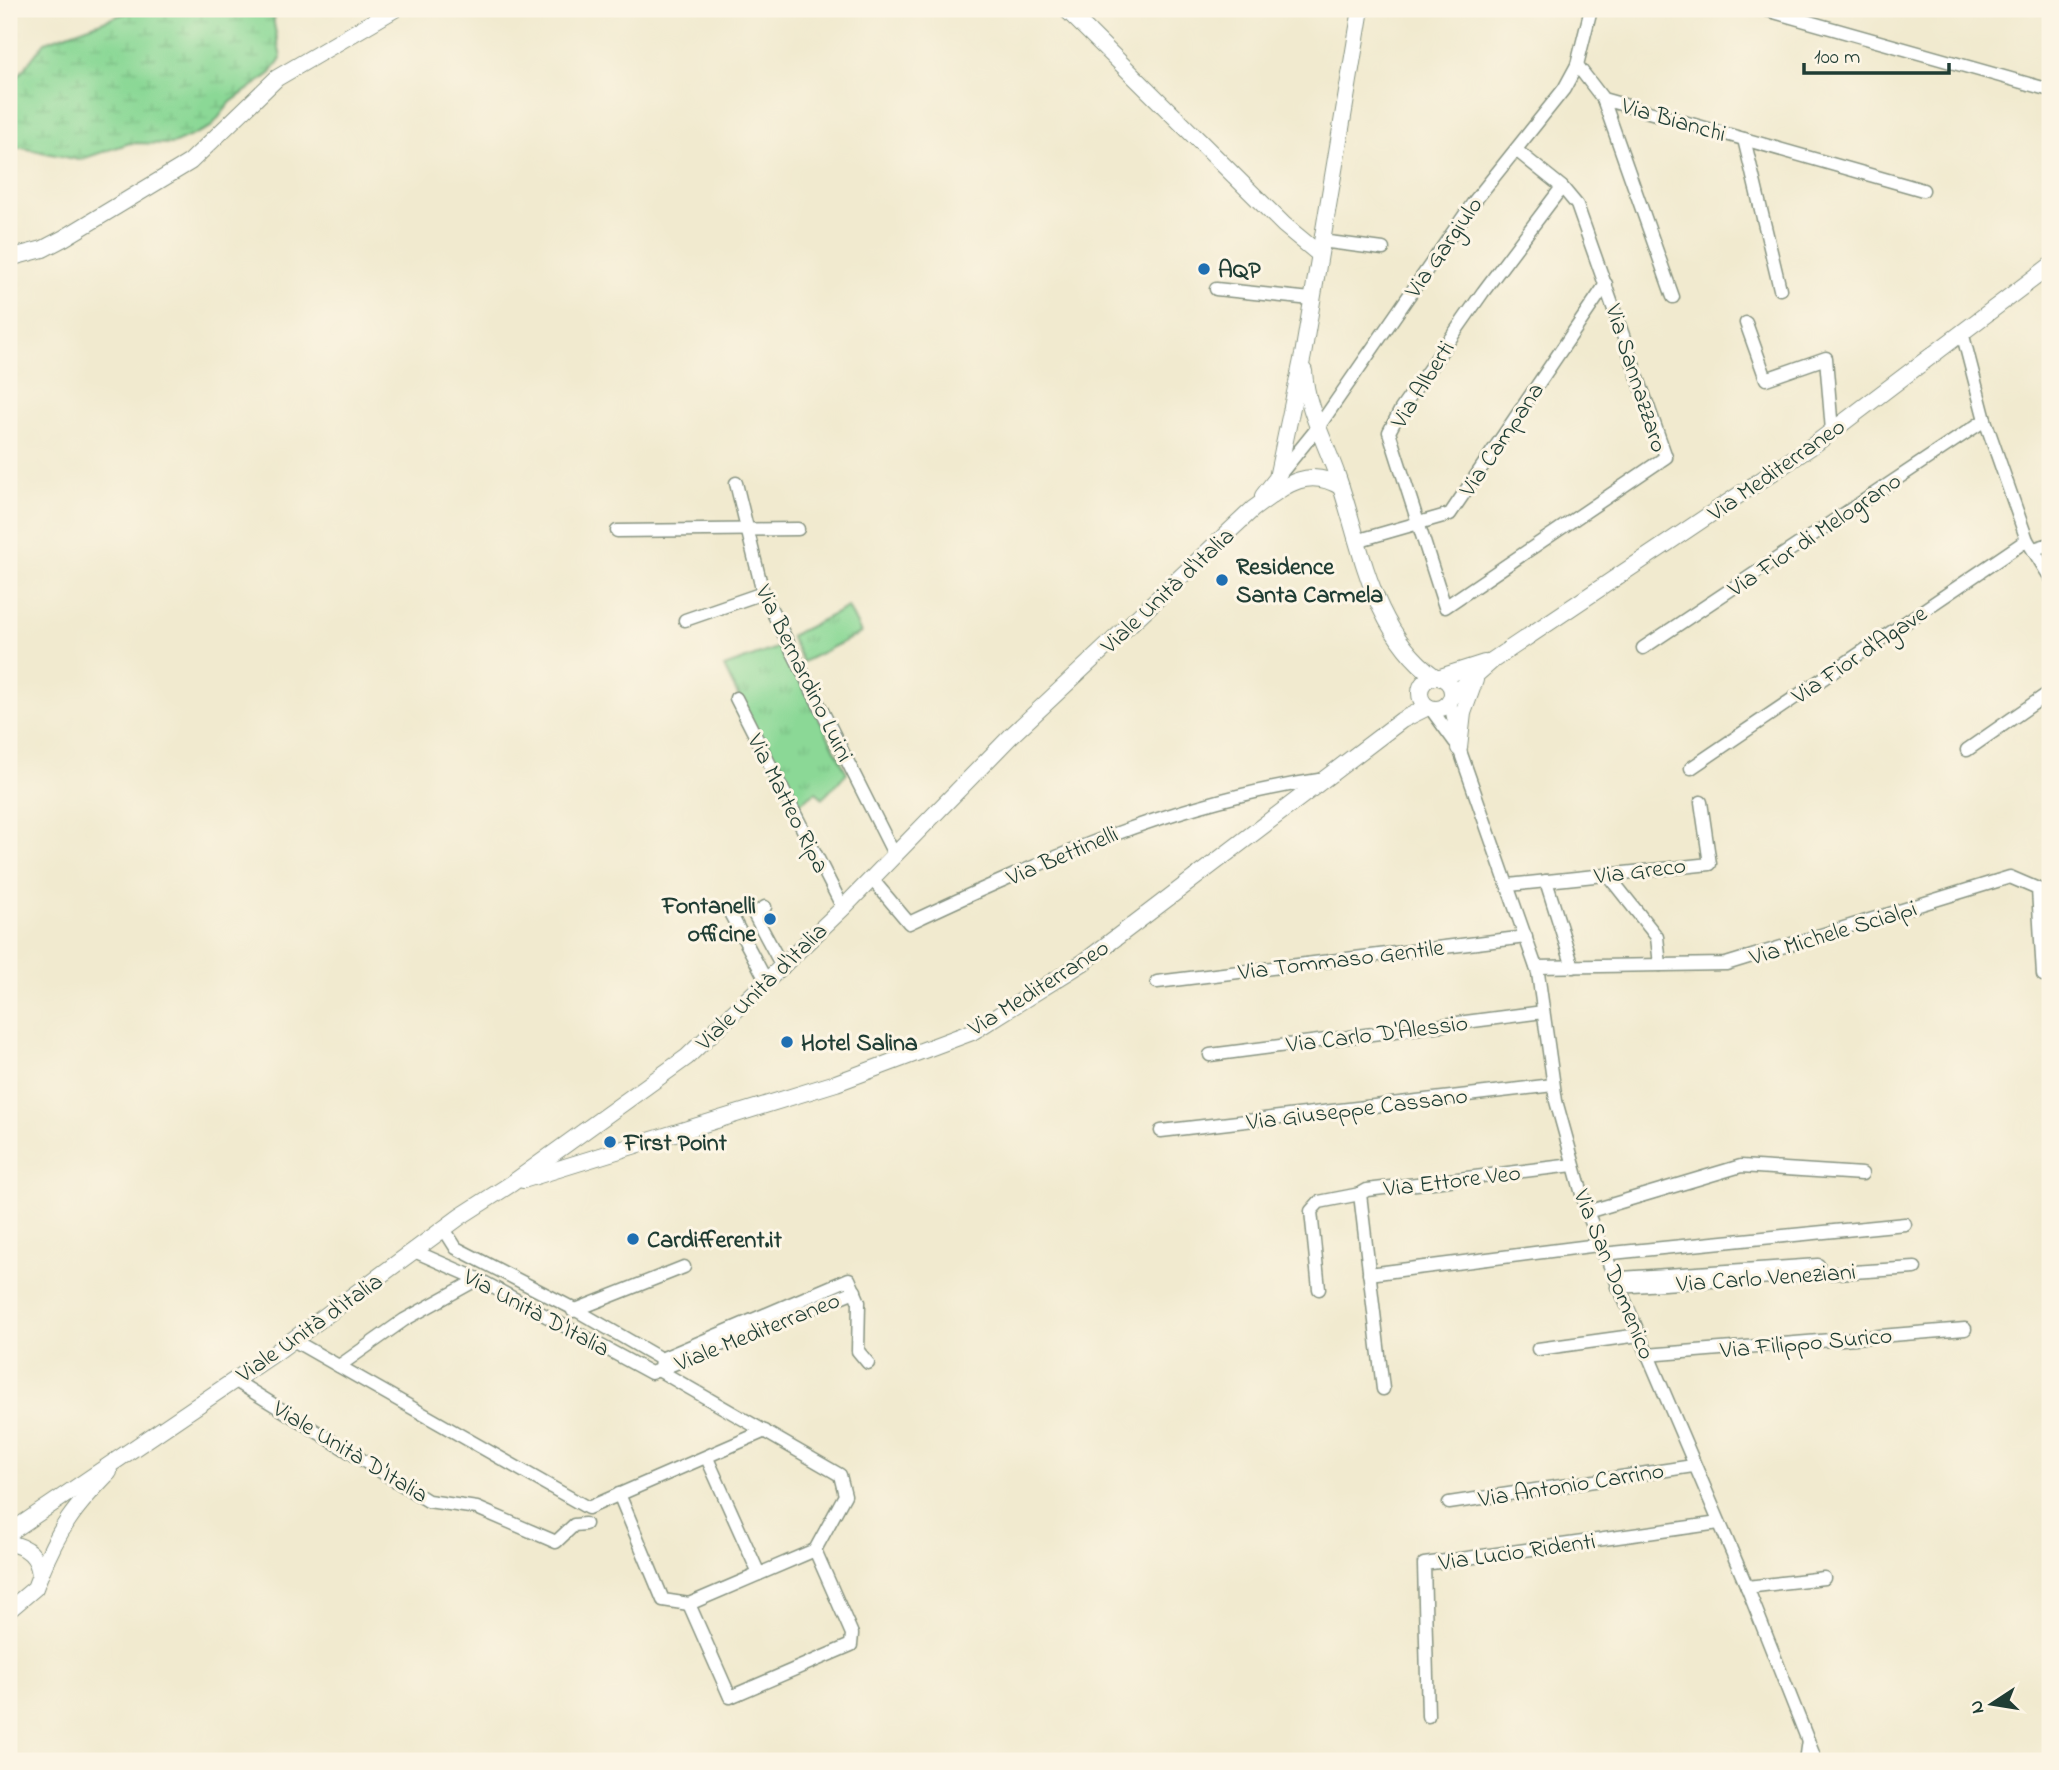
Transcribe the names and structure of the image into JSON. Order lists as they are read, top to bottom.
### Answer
{
  "streets": {
    "main road": ["Via Mediterraneo", "Viale Unità d'Italia"],
    "street": [
      "Via Bianchi",
      "Via Gargiulo",
      "Via Sannazzaro",
      "Via Alberti",
      "Via Campana",
      "Via Fior di Melograno",
      "Via Fior d'Agave",
      "Via Bernardino Luini",
      "Via Matteo Ripa",
      "Via Bettinelli",
      "Via Greco",
      "Via Michele Scialpi",
      "Via Tommaso Gentile",
      "Via Carlo D'Alessio",
      "Via Giuseppe Cassano",
      "Via Ettore Veo",
      "Via San Domenico",
      "Via Carlo Veneziani",
      "Via Unità D'Italia",
      "Viale Mediterraneo",
      "Via Filippo Surico",
      "Viale Unità D'Italia",
      "Via Antonio Carrino",
      "Via Lucio Ridenti"
    ]
  },
  "crossings": [
    ["Via Bianchi", "Via Gargiulo"],
    ["Via Gargiulo", "Via Sannazzaro"],
    ["Via Sannazzaro", "Via Alberti"],
    ["Via Sannazzaro", "Via Campana"],
    ["Via Alberti", "Via Campana"],
    ["Via Mediterraneo", "Viale Unità d'Italia"],
    ["Via Mediterraneo", "Via Bettinelli"],
    ["Via Mediterraneo", "Via San Domenico"],
    ["Viale Unità d'Italia", "Via Bernardino Luini"],
    ["Viale Unità d'Italia", "Via Matteo Ripa"],
    ["Viale Unità d'Italia", "Via Bettinelli"],
    ["Viale Unità d'Italia", "Via Unità D'Italia"],
    ["Viale Unità d'Italia", "Viale Unità D'Italia"],
    ["Via Greco", "Via San Domenico"],
    ["Via Michele Scialpi", "Via San Domenico"],
    ["Via Tommaso Gentile", "Via San Domenico"],
    ["Via Carlo D'Alessio", "Via San Domenico"],
    ["Via Giuseppe Cassano", "Via San Domenico"],
    ["Via Ettore Veo", "Via San Domenico"],
    ["Via San Domenico", "Via Carlo Veneziani"],
    ["Via San Domenico", "Via Filippo Surico"],
    ["Via San Domenico", "Via Antonio Carrino"],
    ["Via San Domenico", "Via Lucio Ridenti"],
    ["Via Unità D'Italia", "Viale Mediterraneo"]
  ],
  "places": [
    "AQP",
    "Residence Santa Carmela",
    "Fontanelli officine",
    "Hotel Salina",
    "First Point",
    "Cardifferent.it"
  ],
  "scale_bar": "100 m",
  "north": "left"
}
